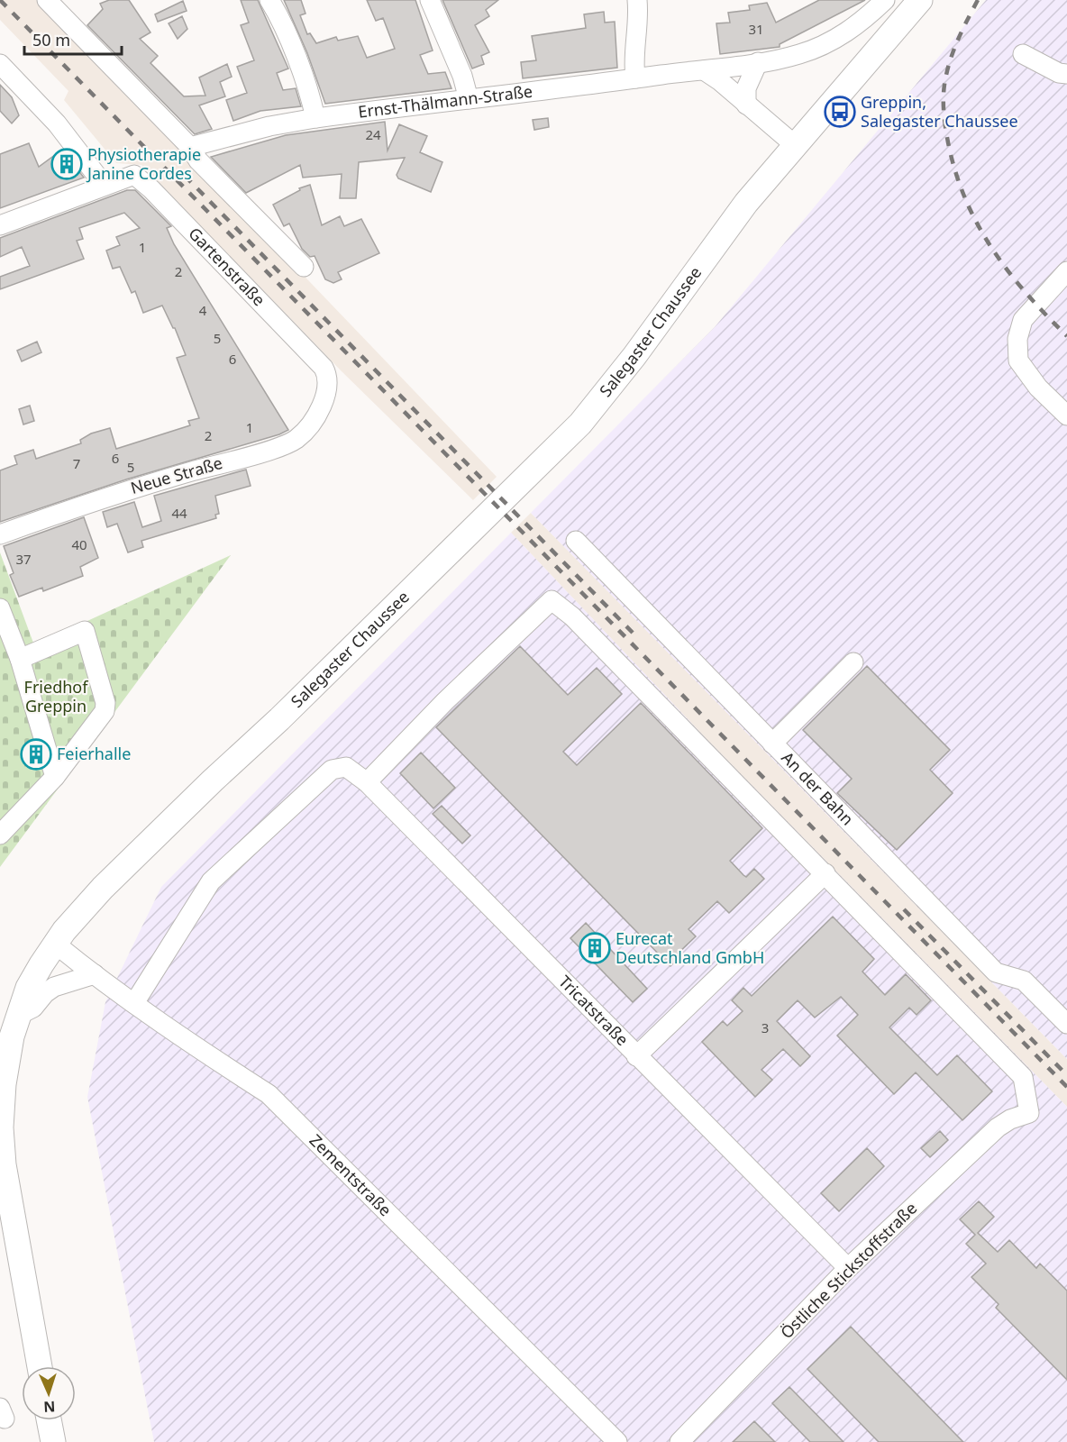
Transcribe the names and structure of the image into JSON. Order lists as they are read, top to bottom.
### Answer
{
  "streets": {
    "main road": ["Salegaster Chaussee"],
    "street": [
      "Ernst-Thälmann-Straße",
      "Gartenstraße",
      "Neue Straße",
      "An der Bahn",
      "Tricatstraße",
      "Zementstraße",
      "Östliche Stickstoffstraße"
    ]
  },
  "crossings": [
    ["Gartenstraße", "Neue Straße"],
    ["Salegaster Chaussee", "Zementstraße"],
    ["Tricatstraße", "Zementstraße"],
    ["Tricatstraße", "Östliche Stickstoffstraße"]
  ],
  "parks": ["Friedhof Greppin"],
  "places": {
    "bus stop": ["Greppin, Salegaster Chaussee"],
    "building": ["Physiotherapie Janine Cordes", "Feierhalle", "Eurecat Deutschland GmbH"]
  },
  "house_numbers": [
    "31",
    "24",
    "1",
    "2",
    "4",
    "5",
    "6",
    "1",
    "2",
    "6",
    "7",
    "5",
    "44",
    "40",
    "37",
    "3"
  ],
  "scale_bar": "50 m",
  "north": "bottom"
}
